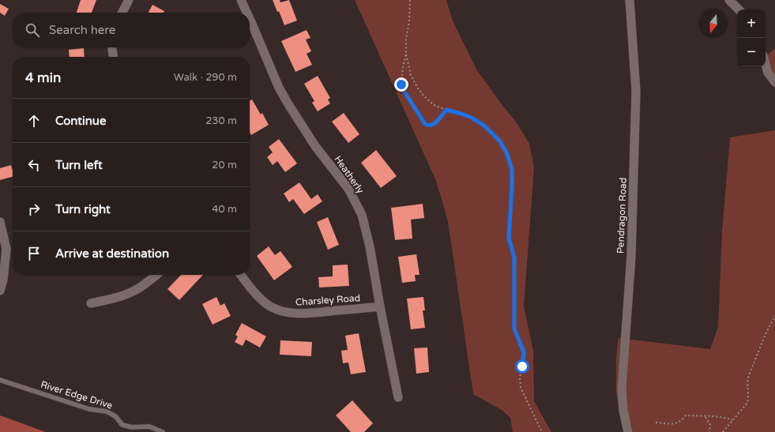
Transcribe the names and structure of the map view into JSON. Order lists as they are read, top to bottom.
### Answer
{
  "streets": {
    "street": ["Heatherly", "Pendragon Road", "Charsley Road"],
    "lane": ["River Edge Drive"]
  },
  "crossings": [
    ["Heatherly", "Charsley Road"]
  ],
  "north": "bottom",
  "page": {
    "map_buttons": ["+", "−"],
    "search": "Search here",
    "heading": ["4 min", "Walk · 290 m"],
    "list": [
      ["Continue", "230 m"],
      ["Turn left", "20 m"],
      ["Turn right", "40 m"],
      "Arrive at destination"
    ]
  }
}
